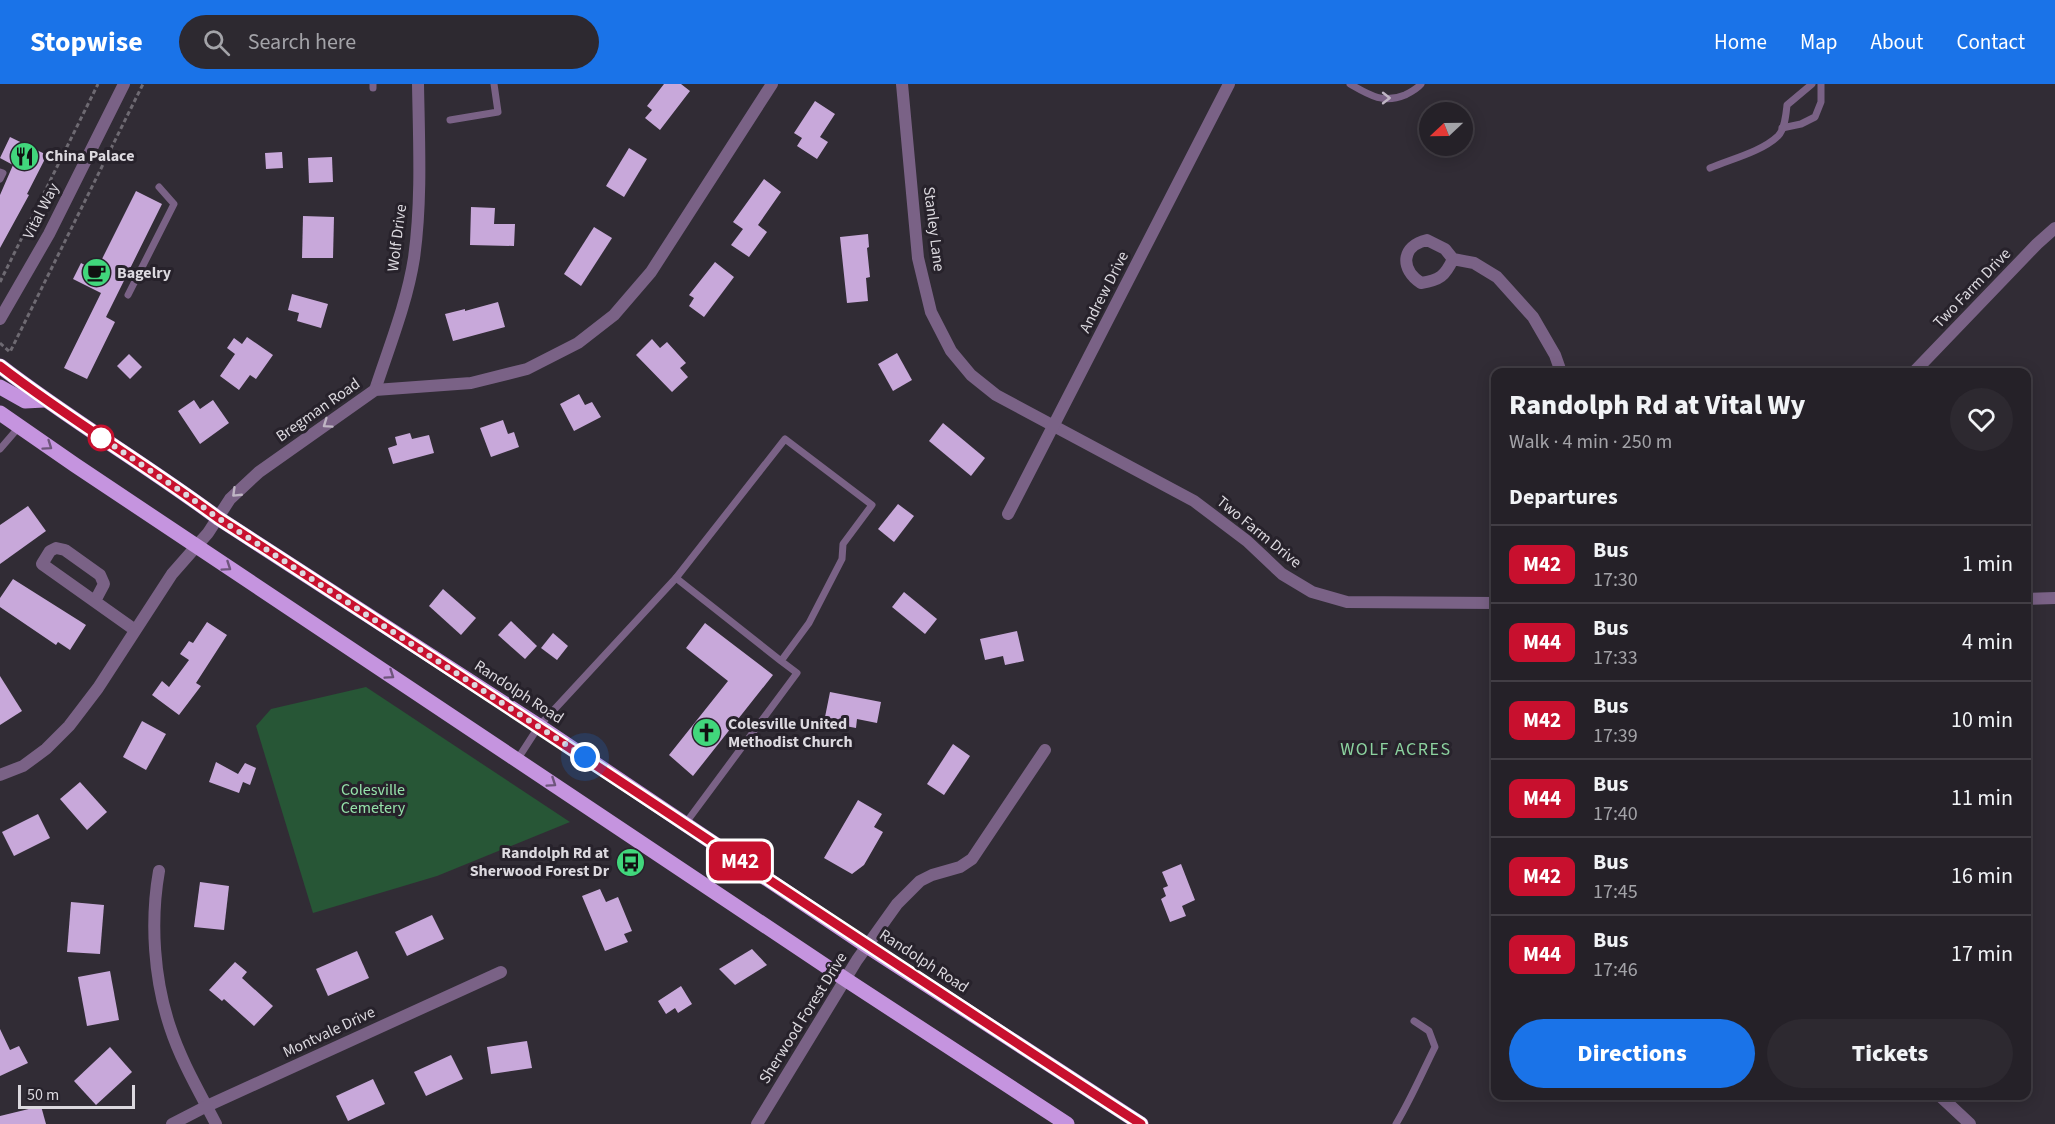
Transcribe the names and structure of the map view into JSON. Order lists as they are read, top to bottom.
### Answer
{
  "streets": {
    "main road": ["Randolph Road"],
    "street": [
      "Vital Way",
      "Stanley Lane",
      "Wolf Drive",
      "Two Farm Drive",
      "Andrew Drive",
      "Bregman Road",
      "Sherwood Forest Drive",
      "Montvale Drive"
    ]
  },
  "crossings": [
    ["Stanley Lane", "Two Farm Drive"],
    ["Stanley Lane", "Andrew Drive"],
    ["Wolf Drive", "Bregman Road"],
    ["Two Farm Drive", "Andrew Drive"],
    ["Bregman Road", "Randolph Road"],
    ["Randolph Road", "Sherwood Forest Drive"]
  ],
  "districts": ["WOLF ACRES"],
  "parks": ["Colesville Cemetery"],
  "places": {
    "restaurant": ["China Palace"],
    "cafe": ["Bagelry"],
    "church": ["Colesville United Methodist Church"],
    "bus stop": ["Randolph Rd at Sherwood Forest Dr"]
  },
  "lines": ["bus line M42"],
  "scale_bar": "50 m",
  "north": "left",
  "page": {
    "header": "Stopwise",
    "search": "Search here",
    "nav": [
      "Home",
      "Map",
      "About",
      "Contact"
    ],
    "on_map": "M42",
    "heading": [
      ["Randolph Rd at Vital Wy", "Walk · 4 min · 250 m"],
      "Departures"
    ],
    "list": [
      {
        "mark": "M42",
        "name": "Bus",
        "note": "17:30",
        "value": "1 min"
      },
      {
        "mark": "M44",
        "name": "Bus",
        "note": "17:33",
        "value": "4 min"
      },
      {
        "mark": "M42",
        "name": "Bus",
        "note": "17:39",
        "value": "10 min"
      },
      {
        "mark": "M44",
        "name": "Bus",
        "note": "17:40",
        "value": "11 min"
      },
      {
        "mark": "M42",
        "name": "Bus",
        "note": "17:45",
        "value": "16 min"
      },
      {
        "mark": "M44",
        "name": "Bus",
        "note": "17:46",
        "value": "17 min"
      }
    ],
    "buttons": ["Directions", "Tickets"],
    "scale": "50 m"
  }
}
